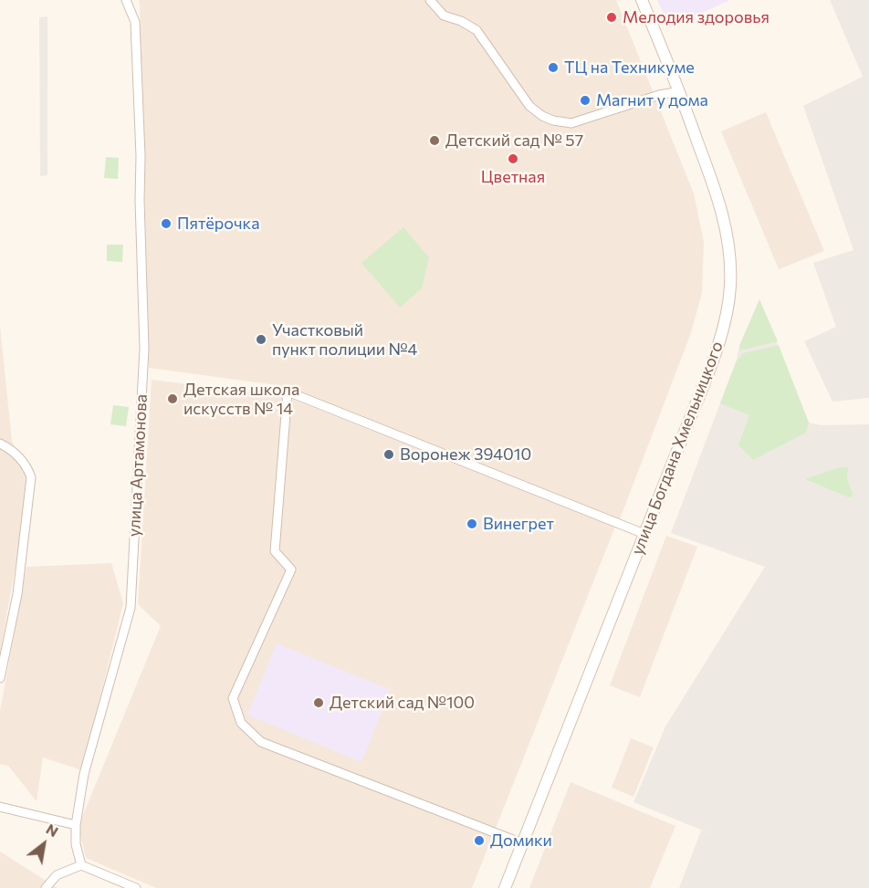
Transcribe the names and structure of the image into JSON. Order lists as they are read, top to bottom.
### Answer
{
  "streets": {
    "main road": ["улица Богдана Хмельницкого"],
    "street": ["улица Артамонова"]
  },
  "places": [
    "Мелодия здоровья",
    "ТЦ на Техникуме",
    "Магнит у дома",
    "Детский сад № 57",
    "Цветная",
    "Пятёрочка",
    "Участковый пункт полиции №4",
    "Детская школа искусств № 14",
    "Воронеж 394010",
    "Винегрет",
    "Детский сад №100",
    "Домики"
  ],
  "north": "top right"
}
